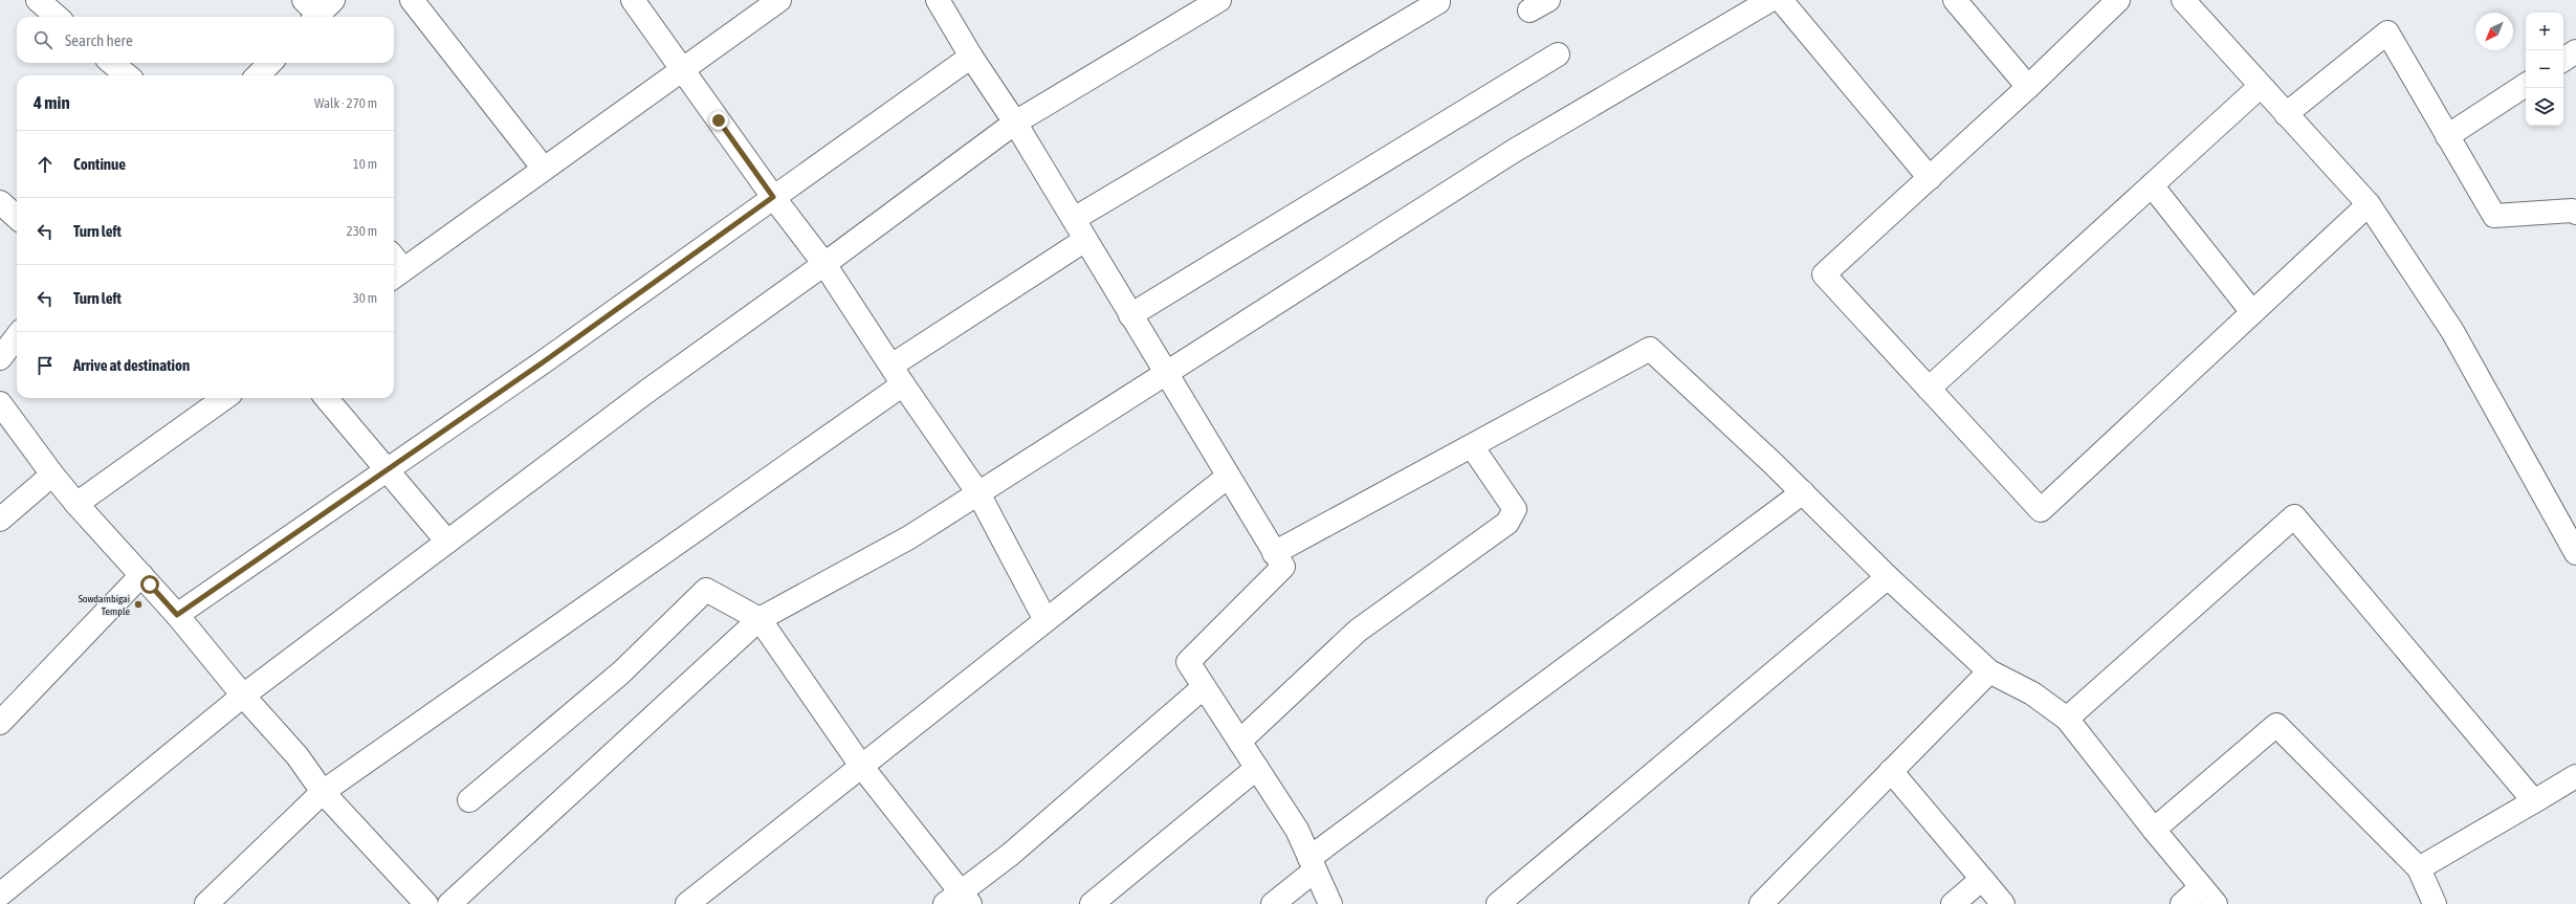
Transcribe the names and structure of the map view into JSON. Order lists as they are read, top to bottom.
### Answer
{
  "places": ["Sowdambigai Temple"],
  "north": "bottom left",
  "page": {
    "map_buttons": ["+", "−"],
    "search": "Search here",
    "heading": ["4 min", "Walk · 270 m"],
    "list": [
      ["Continue", "10 m"],
      ["Turn left", "230 m"],
      ["Turn left", "30 m"],
      "Arrive at destination"
    ]
  }
}
